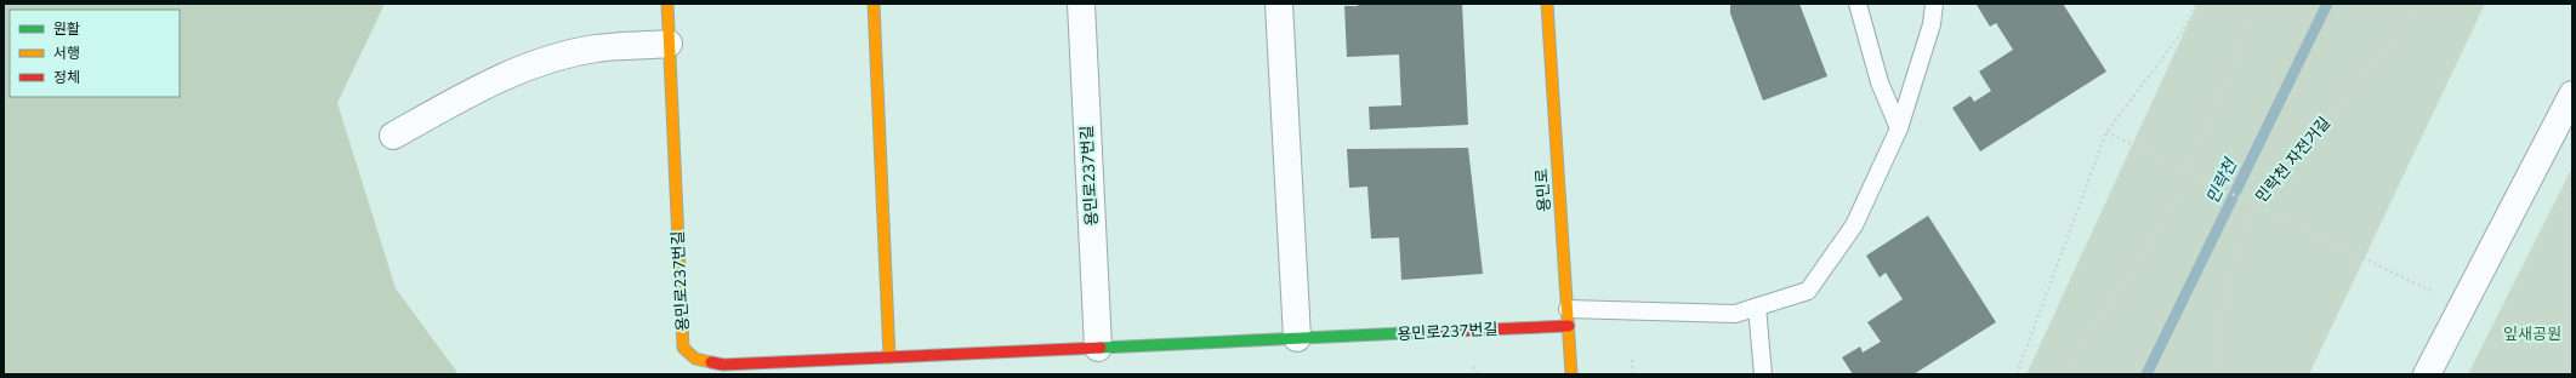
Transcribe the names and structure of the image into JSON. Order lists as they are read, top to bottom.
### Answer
{
  "streets": {
    "street": ["용민로237번길", "용민로"],
    "path": ["민락천 자전거길"]
  },
  "crossings": [
    ["용민로237번길", "용민로"]
  ],
  "water": ["민락천"],
  "parks": ["잎새공원"],
  "legend": ["원활", "서행", "정체"]
}
